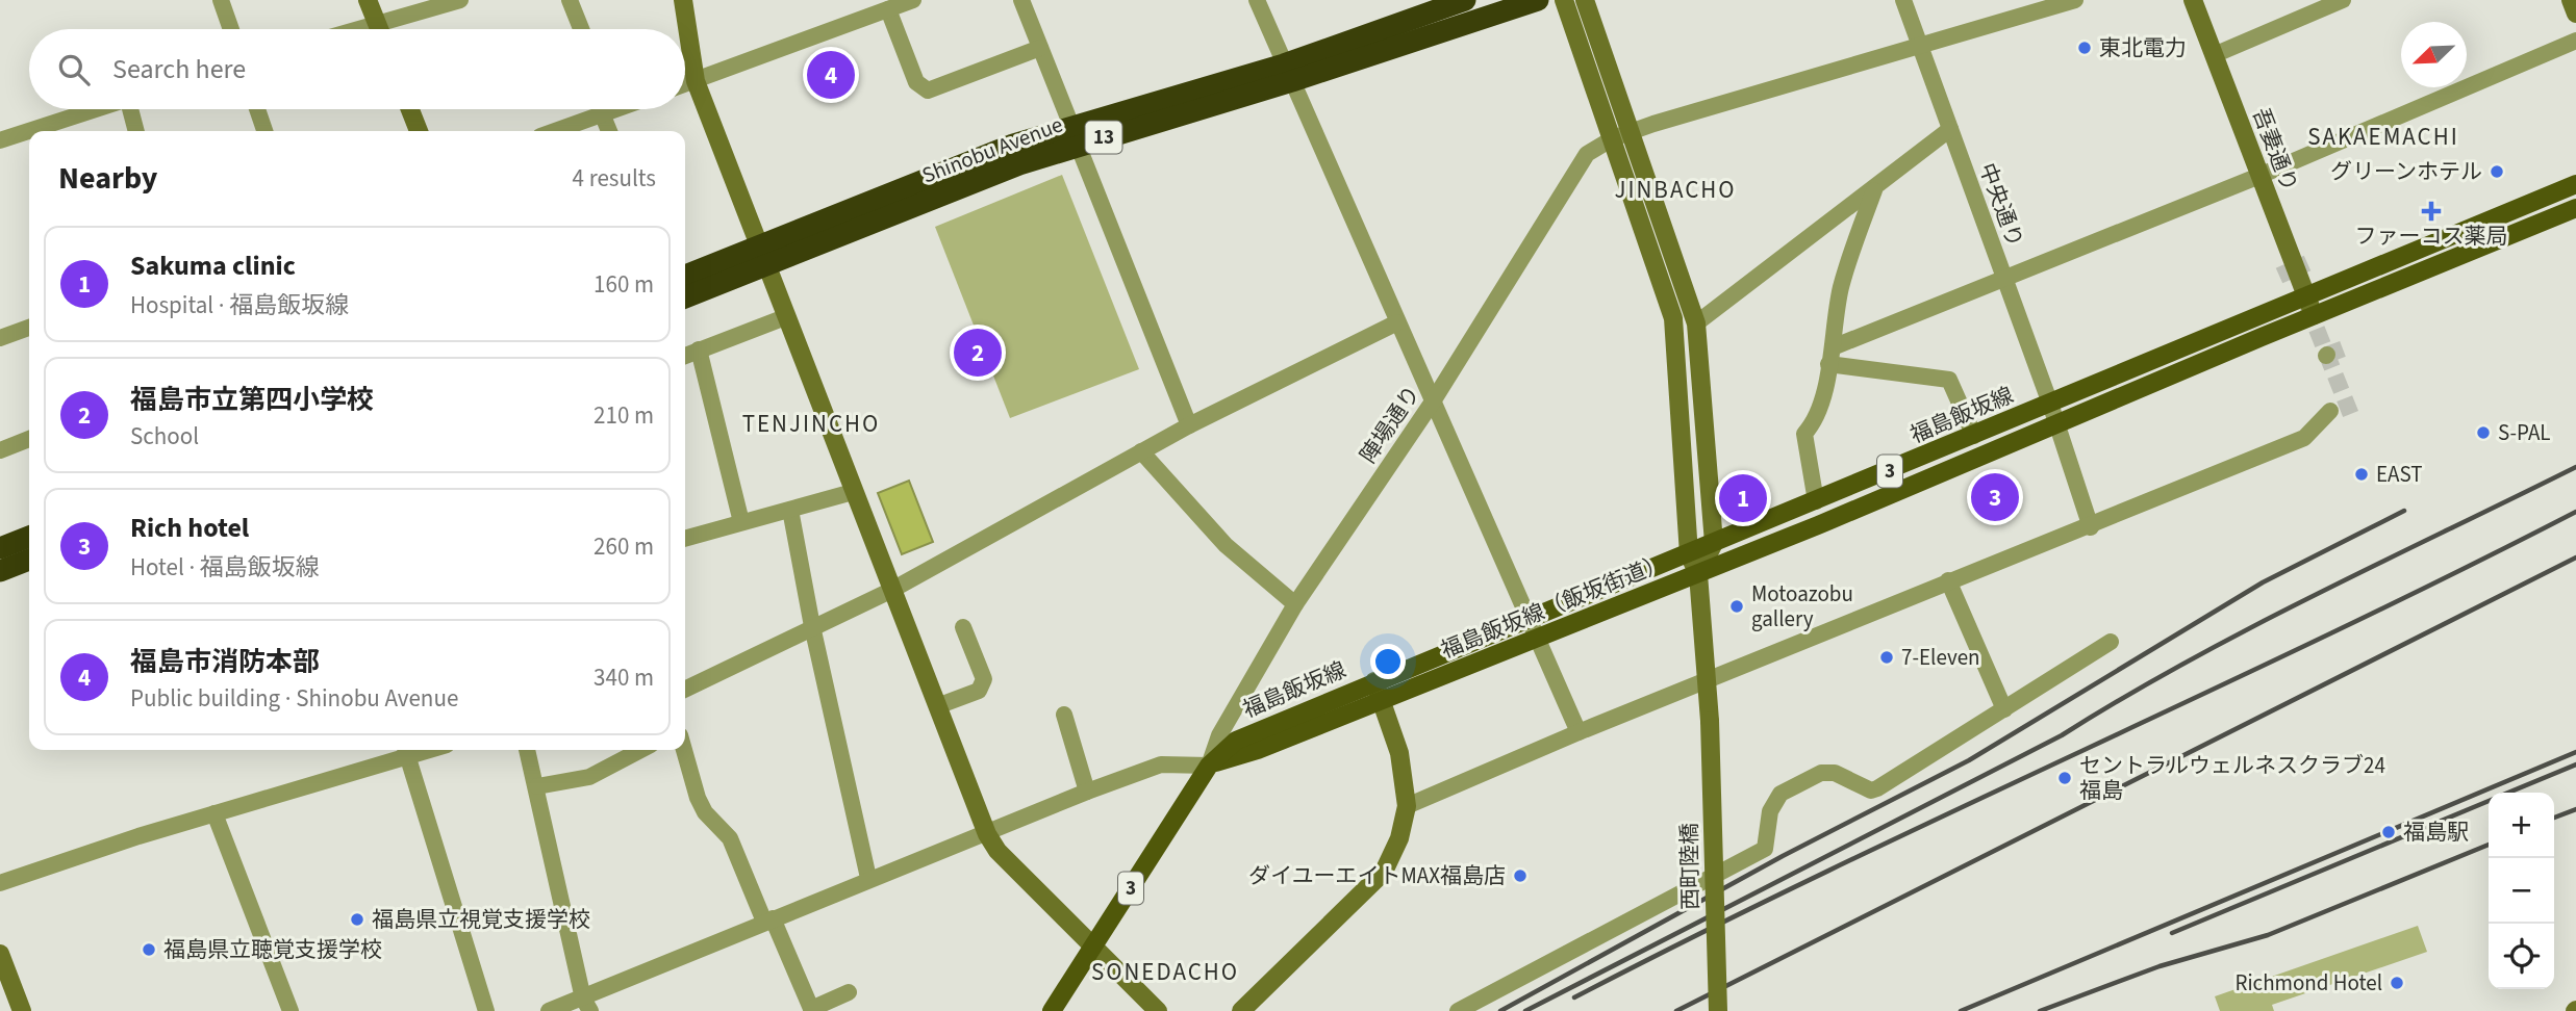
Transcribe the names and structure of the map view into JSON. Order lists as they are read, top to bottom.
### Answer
{
  "streets": {
    "highway": ["13", "Shinobu Avenue"],
    "main road": ["福島飯坂線", "3", "福島飯坂線（飯坂街道）"],
    "street": [
      "吾妻通り",
      "中央通り",
      "陣場通り",
      "西町陸橋"
    ]
  },
  "crossings": [
    ["吾妻通り", "福島飯坂線"],
    ["吾妻通り", "3"],
    ["中央通り", "福島飯坂線"],
    ["中央通り", "陣場通り"],
    ["中央通り", "3"],
    ["福島飯坂線", "陣場通り"],
    ["福島飯坂線", "3"],
    ["福島飯坂線", "福島飯坂線（飯坂街道）"],
    ["陣場通り", "3"],
    ["陣場通り", "福島飯坂線（飯坂街道）"],
    ["3", "福島飯坂線（飯坂街道）"],
    ["3", "西町陸橋"],
    ["福島飯坂線（飯坂街道）", "西町陸橋"]
  ],
  "districts": [
    "SAKAEMACHI",
    "JINBACHO",
    "TENJINCHO",
    "SONEDACHO"
  ],
  "places": {
    "other": [
      "東北電力",
      "グリーンホテル",
      "S-PAL",
      "EAST",
      "Motoazobu gallery",
      "7-Eleven",
      "セントラルウェルネスクラブ24 福島",
      "福島駅",
      "ダイユーエイトMAX福島店",
      "福島県立視覚支援学校",
      "福島県立聴覚支援学校",
      "Richmond Hotel"
    ],
    "health": ["ファーコス薬局"]
  },
  "north": "bottom left",
  "page": {
    "search": "Search here",
    "pins": [
      "4",
      "2",
      "3",
      "1"
    ],
    "heading": ["Nearby", "4 results"],
    "list": [
      {
        "mark": "1",
        "name": "Sakuma clinic",
        "note": "Hospital · 福島飯坂線",
        "value": "160 m"
      },
      {
        "mark": "2",
        "name": "福島市立第四小学校",
        "note": "School",
        "value": "210 m"
      },
      {
        "mark": "3",
        "name": "Rich hotel",
        "note": "Hotel · 福島飯坂線",
        "value": "260 m"
      },
      {
        "mark": "4",
        "name": "福島市消防本部",
        "note": "Public building · Shinobu Avenue",
        "value": "340 m"
      }
    ],
    "map_buttons": ["+", "−"]
  }
}
